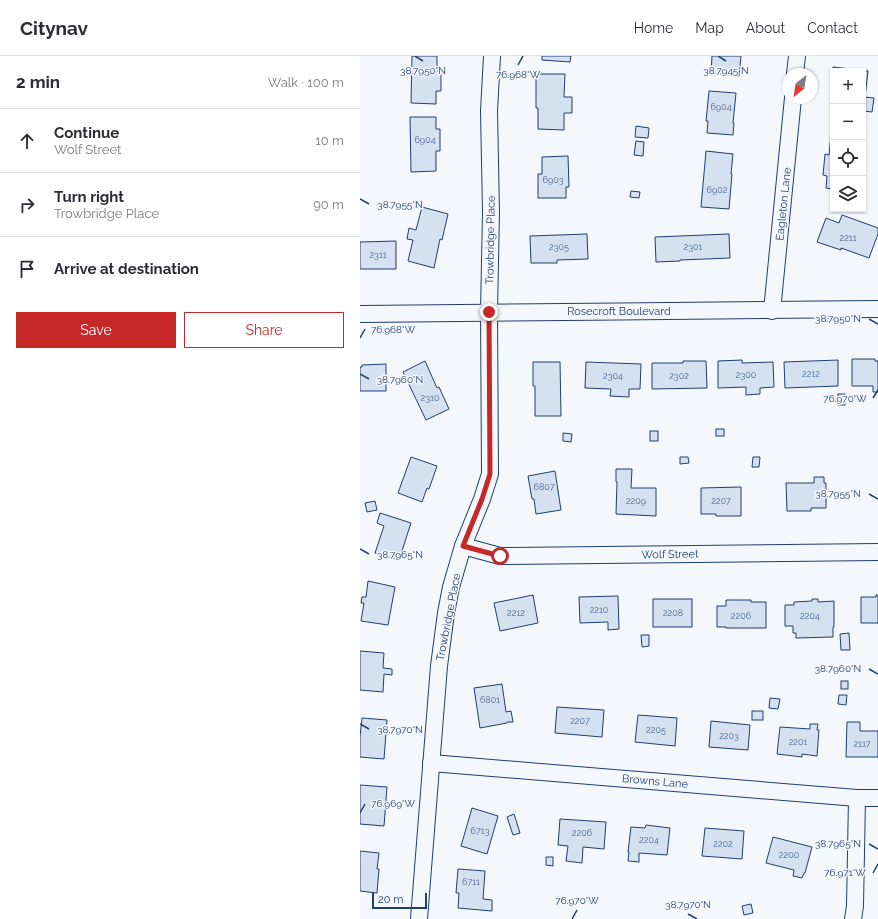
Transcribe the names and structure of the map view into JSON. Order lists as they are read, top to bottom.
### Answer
{
  "streets": {
    "street": [
      "Eagleton Lane",
      "Trowbridge Place",
      "Rosecroft Boulevard",
      "Wolf Street",
      "Browns Lane"
    ]
  },
  "crossings": [
    ["Eagleton Lane", "Rosecroft Boulevard"],
    ["Trowbridge Place", "Rosecroft Boulevard"],
    ["Trowbridge Place", "Wolf Street"],
    ["Trowbridge Place", "Browns Lane"]
  ],
  "house_numbers": [
    "6904",
    "6904",
    "6903",
    "6902",
    "2211",
    "2305",
    "2301",
    "2311",
    "2212",
    "2300",
    "2304",
    "2302",
    "2310",
    "6807",
    "2209",
    "2207",
    "2210",
    "2212",
    "2208",
    "2206",
    "2204",
    "6801",
    "2207",
    "2205",
    "2203",
    "2201",
    "2117",
    "6713",
    "2206",
    "2204",
    "2202",
    "2200",
    "6711"
  ],
  "scale_bar": "20 m",
  "north": "bottom left",
  "page": {
    "header": "Citynav",
    "nav": [
      "Home",
      "Map",
      "About",
      "Contact"
    ],
    "heading": ["2 min", "Walk · 100 m"],
    "map_buttons": ["+", "−"],
    "list": [
      ["Continue", "Wolf Street", "10 m"],
      ["Turn right", "Trowbridge Place", "90 m"],
      "Arrive at destination"
    ],
    "buttons": ["Save", "Share"],
    "scale": "20 m"
  },
  "coordinates": [
    "38.7950°N",
    "38.7945°N",
    "76.968°W",
    "38.7955°N",
    "38.7960°N",
    "76.970°W",
    "38.7965°N",
    "38.7970°N",
    "76.969°W",
    "76.971°W"
  ]
}
